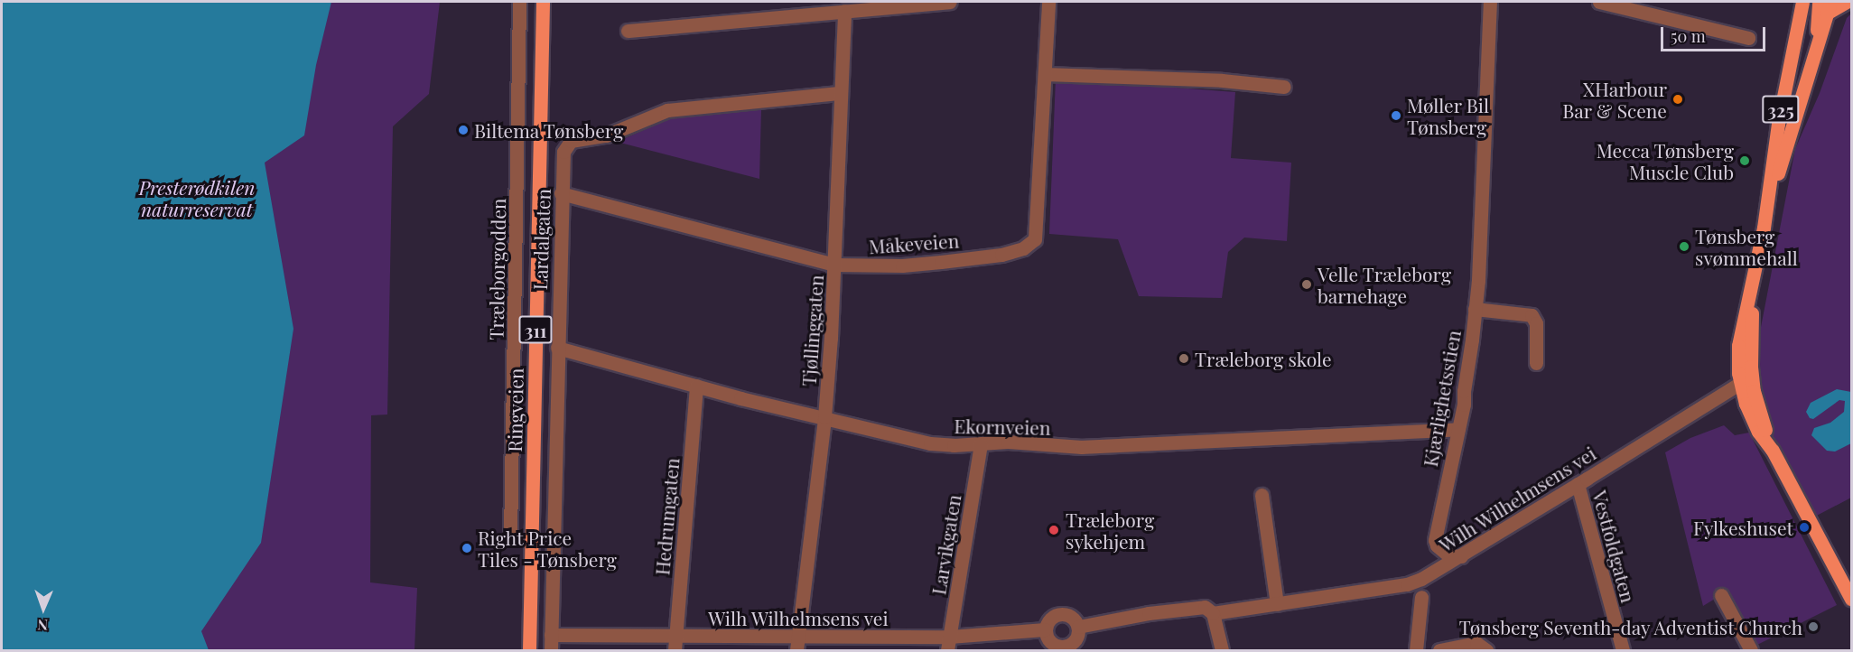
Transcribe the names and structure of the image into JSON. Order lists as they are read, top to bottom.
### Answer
{
  "streets": {
    "main road": ["325", "311", "Ringveien"],
    "street": [
      "Lardalgaten",
      "Måkeveien",
      "Træleborgodden",
      "Tjøllinggaten",
      "Kjærlighetsstien",
      "Ekornveien",
      "Wilh Wilhelmsens vei",
      "Hedrumgaten",
      "Larvikgaten",
      "Vestfoldgaten"
    ]
  },
  "crossings": [
    ["325", "Wilh Wilhelmsens vei"],
    ["Lardalgaten", "Måkeveien"],
    ["Lardalgaten", "Tjøllinggaten"],
    ["Lardalgaten", "Ekornveien"],
    ["Lardalgaten", "Wilh Wilhelmsens vei"],
    ["Måkeveien", "Tjøllinggaten"],
    ["Tjøllinggaten", "Ekornveien"],
    ["Tjøllinggaten", "Wilh Wilhelmsens vei"],
    ["Kjærlighetsstien", "Ekornveien"],
    ["Kjærlighetsstien", "Wilh Wilhelmsens vei"],
    ["Ekornveien", "Hedrumgaten"],
    ["Ekornveien", "Larvikgaten"],
    ["Wilh Wilhelmsens vei", "Hedrumgaten"],
    ["Wilh Wilhelmsens vei", "Larvikgaten"],
    ["Wilh Wilhelmsens vei", "Vestfoldgaten"]
  ],
  "parks": ["Presterødkilen naturreservat"],
  "places": [
    "XHarbour Bar & Scene",
    "Møller Bil Tønsberg",
    "Biltema Tønsberg",
    "Mecca Tønsberg Muscle Club",
    "Tønsberg svømmehall",
    "Velle Træleborg barnehage",
    "Træleborg skole",
    "Fylkeshuset",
    "Træleborg sykehjem",
    "Right Price Tiles - Tønsberg",
    "Tønsberg Seventh-day Adventist Church"
  ],
  "scale_bar": "50 m",
  "north": "bottom"
}
